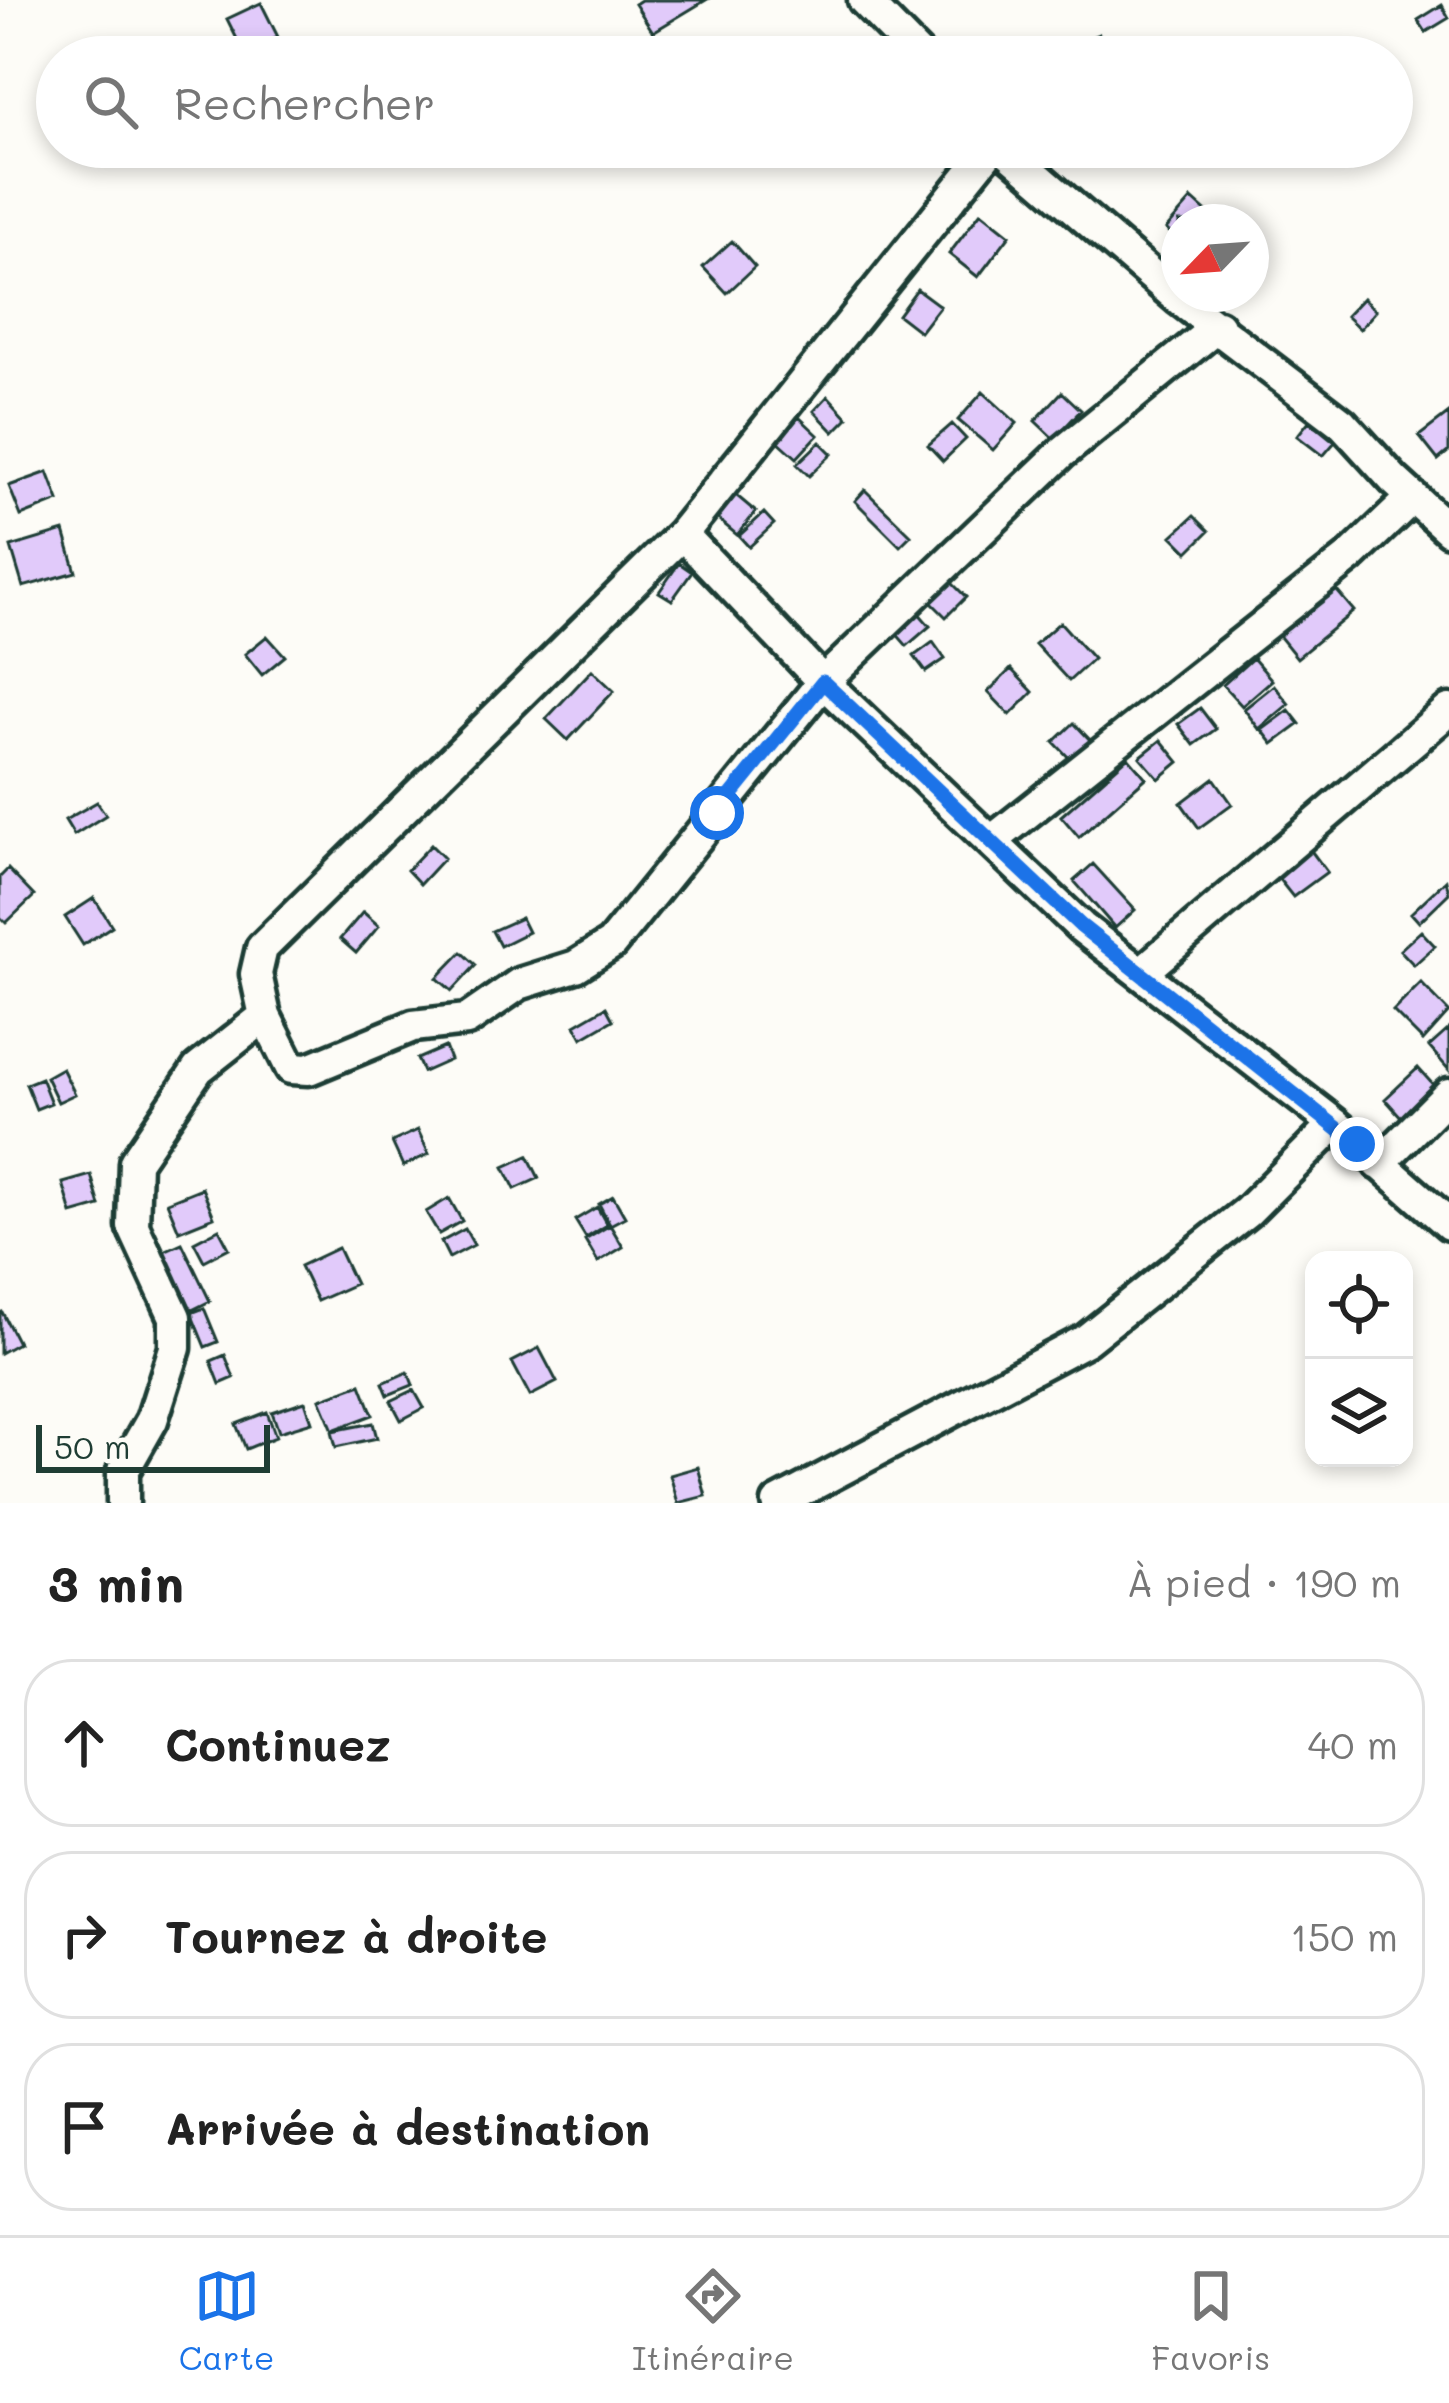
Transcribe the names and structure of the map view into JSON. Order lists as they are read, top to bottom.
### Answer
{
  "scale_bar": "50 m",
  "north": "bottom left",
  "page": {
    "search": "Rechercher",
    "scale": "50 m",
    "heading": ["3 min", "À pied · 190 m"],
    "list": [
      ["Continuez", "40 m"],
      ["Tournez à droite", "150 m"],
      "Arrivée à destination"
    ],
    "nav": ["Carte", "Itinéraire", "Favoris"]
  }
}
